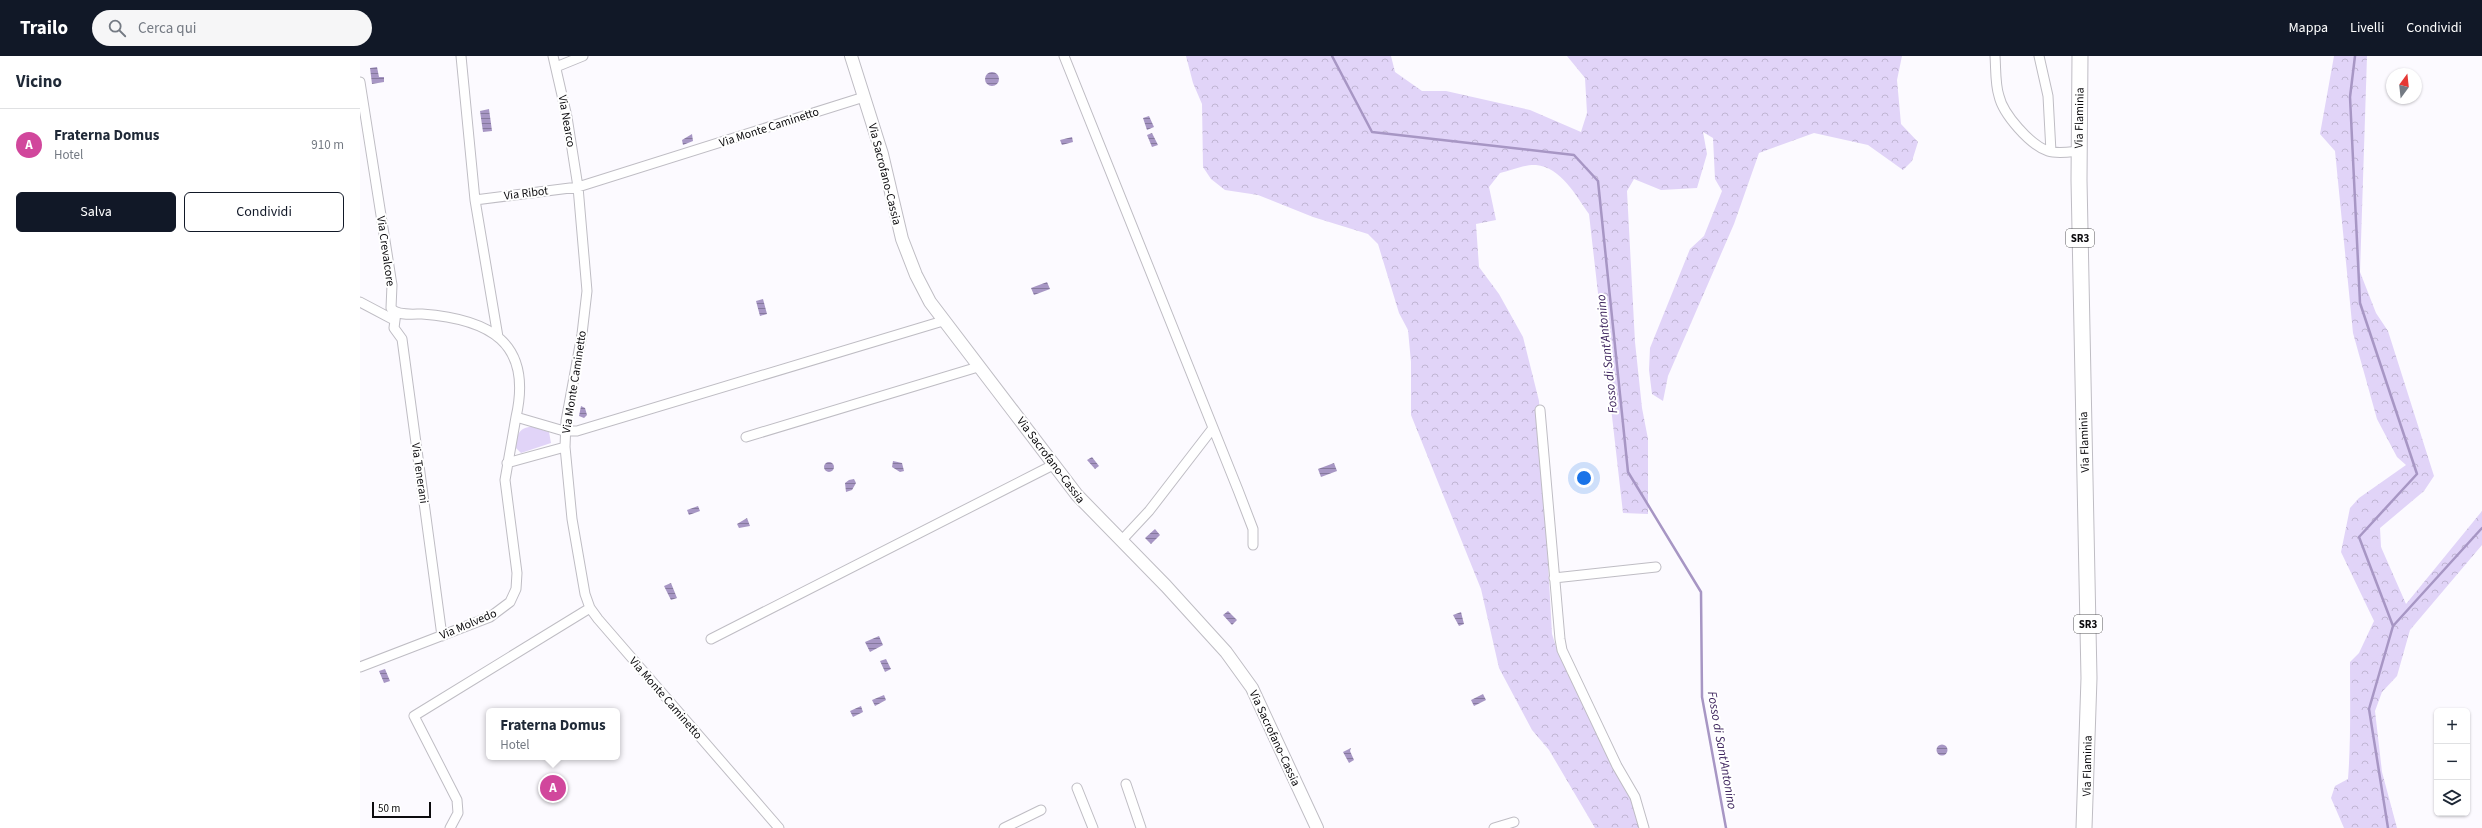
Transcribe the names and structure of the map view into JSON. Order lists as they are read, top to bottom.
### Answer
{
  "streets": {
    "main road": ["Via Flaminia", "SR3"],
    "street": [
      "Via Nearco",
      "Via Monte Caminetto",
      "Via Sacrofano-Cassia",
      "Via Ribot",
      "Via Crevalcore",
      "Via Tenerani",
      "Via Molvedo"
    ]
  },
  "crossings": [
    ["Via Nearco", "Via Monte Caminetto"],
    ["Via Nearco", "Via Ribot"],
    ["Via Monte Caminetto", "Via Sacrofano-Cassia"],
    ["Via Monte Caminetto", "Via Ribot"],
    ["Via Crevalcore", "Via Tenerani"],
    ["Via Tenerani", "Via Molvedo"]
  ],
  "water": ["Fosso di Sant'Antonino"],
  "scale_bar": "50 m",
  "north": "top",
  "page": {
    "header": "Trailo",
    "search": "Cerca qui",
    "nav": ["Mappa", "Livelli", "Condividi"],
    "heading": "Vicino",
    "list": [
      {
        "mark": "A",
        "name": "Fraterna Domus",
        "note": "Hotel",
        "value": "910 m"
      }
    ],
    "buttons": ["Salva", "Condividi"],
    "map_buttons": ["+", "−"],
    "popup": ["Fraterna Domus", "Hotel"],
    "pins": "A",
    "scale": "50 m"
  }
}
